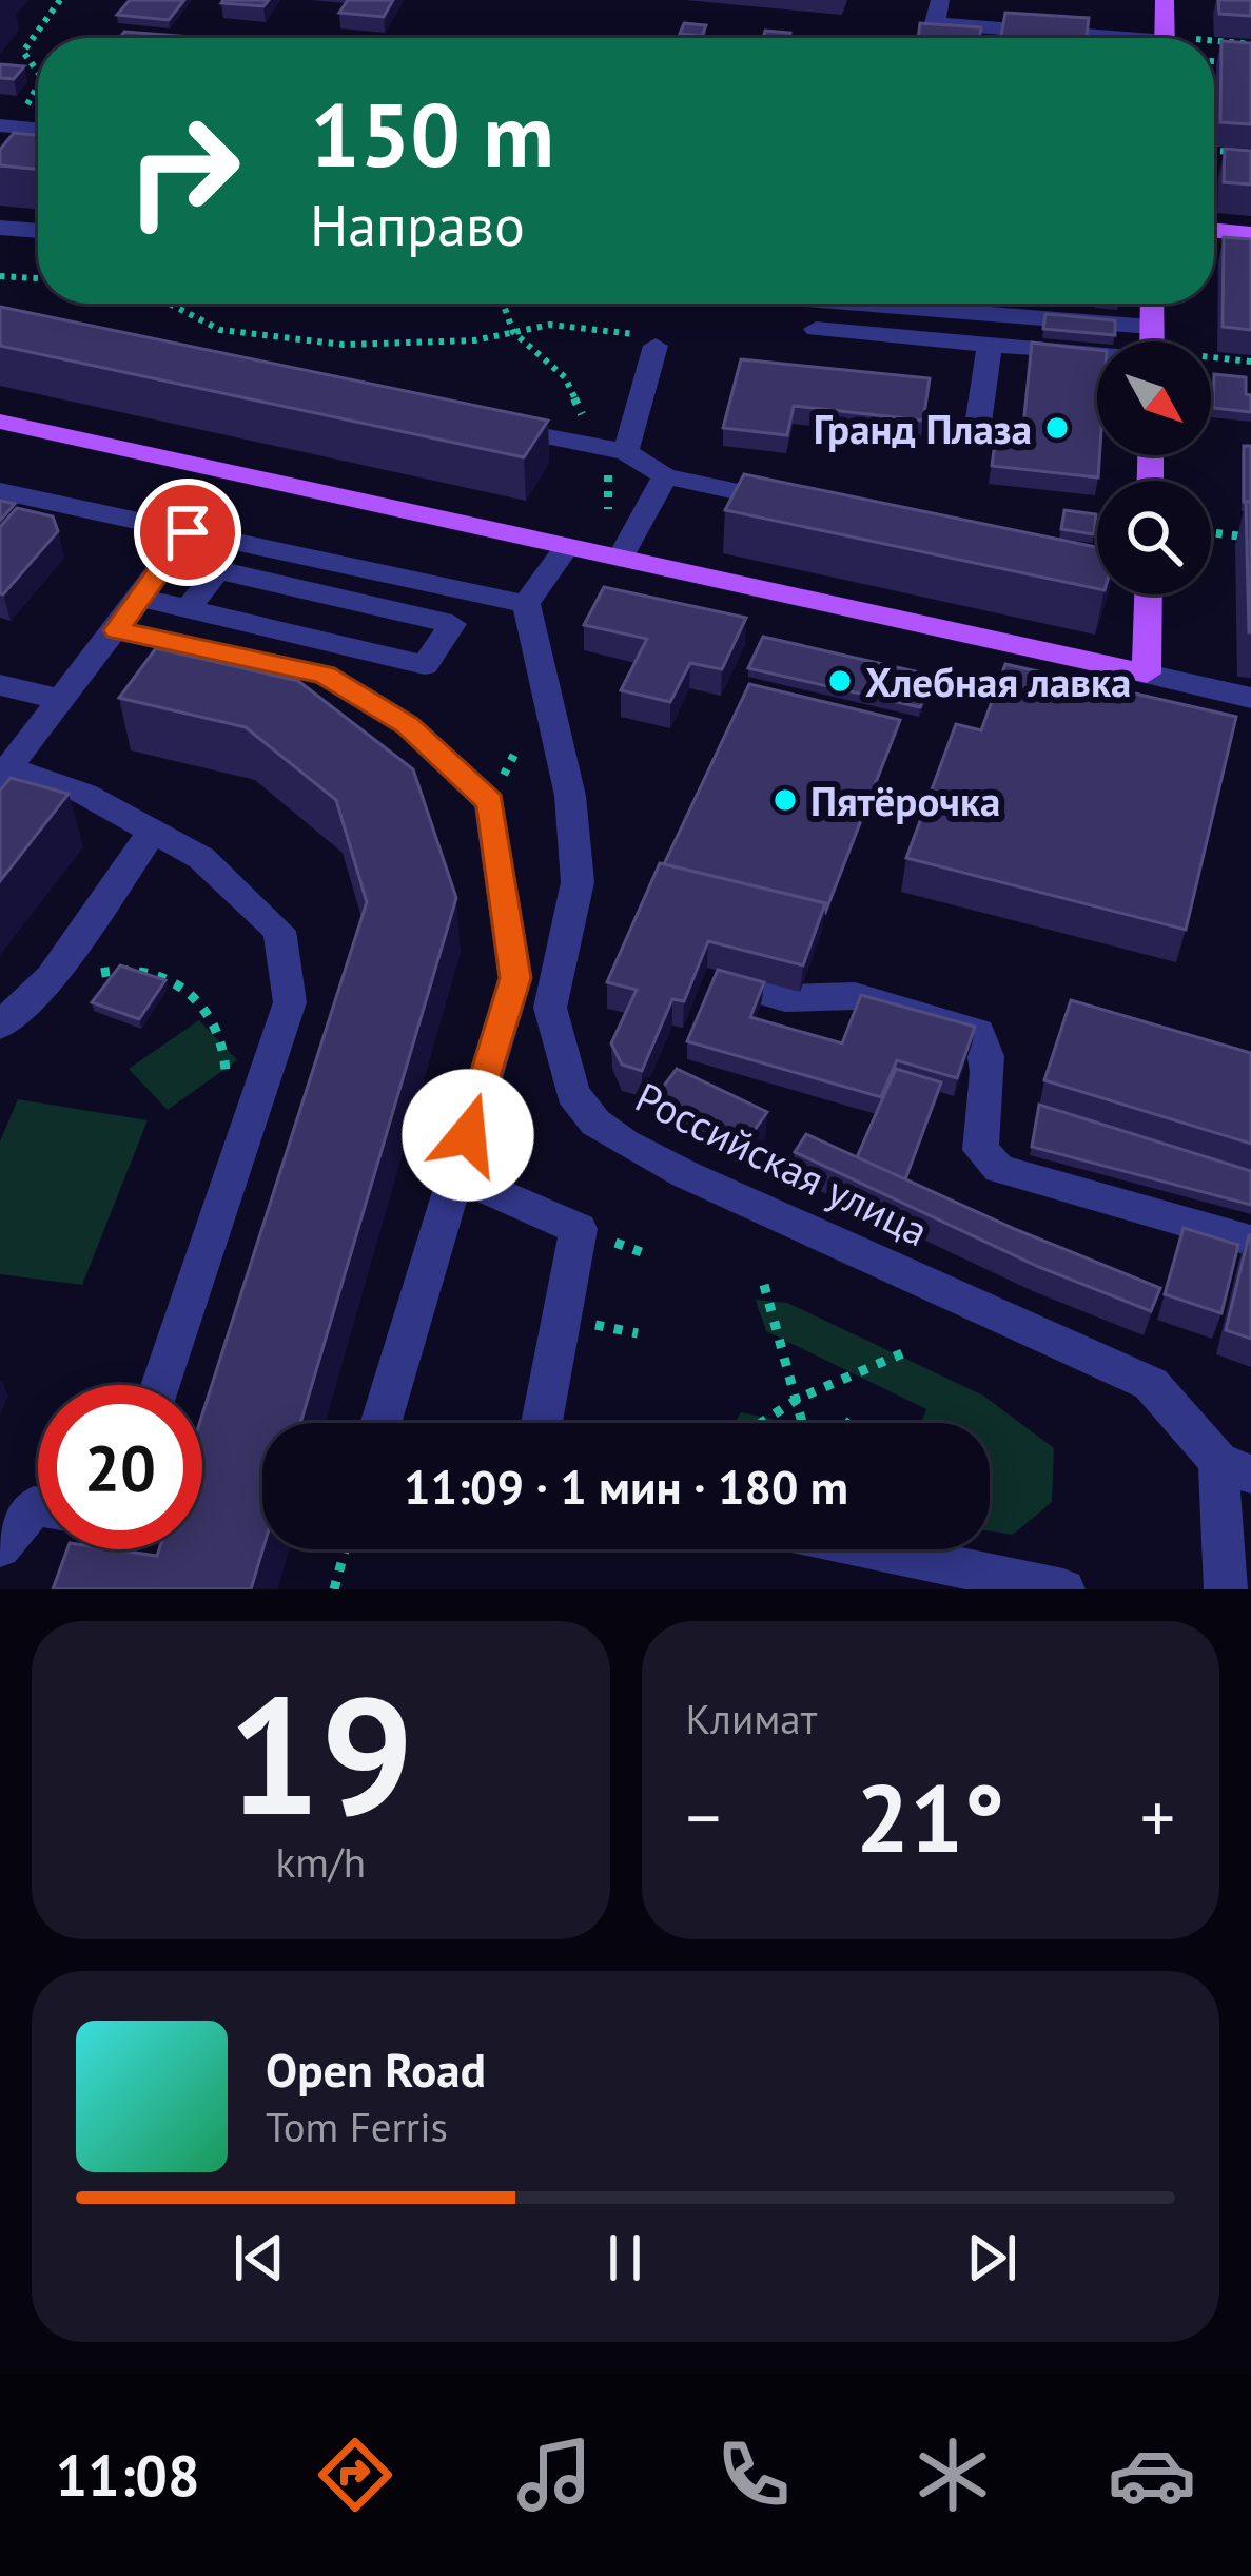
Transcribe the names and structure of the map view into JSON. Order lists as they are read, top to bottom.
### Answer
{
  "streets": {
    "street": ["Российская улица"]
  },
  "places": ["Гранд Плаза", "Хлебная лавка", "Пятёрочка"],
  "north": "bottom right",
  "page": {
    "turn": ["150 m", "Направо"],
    "limit": "20",
    "trip": "11:09 · 1 мин · 180 m",
    "tile": [
      ["19", "km/h"],
      "Климат"
    ],
    "heat": ["−", "21°", "+"],
    "song": ["Open Road", "Tom Ferris"],
    "tabs": "11:08"
  }
}
